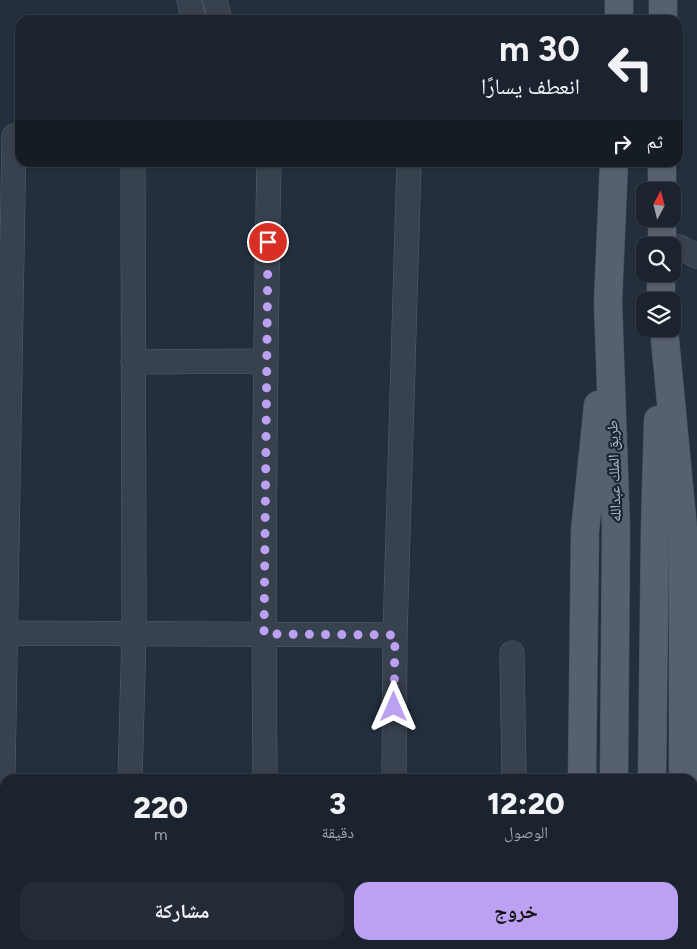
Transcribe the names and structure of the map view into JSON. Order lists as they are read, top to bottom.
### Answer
{
  "streets": {
    "main road": ["طريق الملك عبدالله"]
  },
  "north": "top",
  "page": {
    "turn": ["30 m", "انعطف يسارًا"],
    "then": "ثم",
    "eta": [
      "12:20",
      "الوصول",
      "3",
      "دقيقة",
      "220",
      "m"
    ],
    "buttons": ["خروج", "مشاركة"]
  }
}
